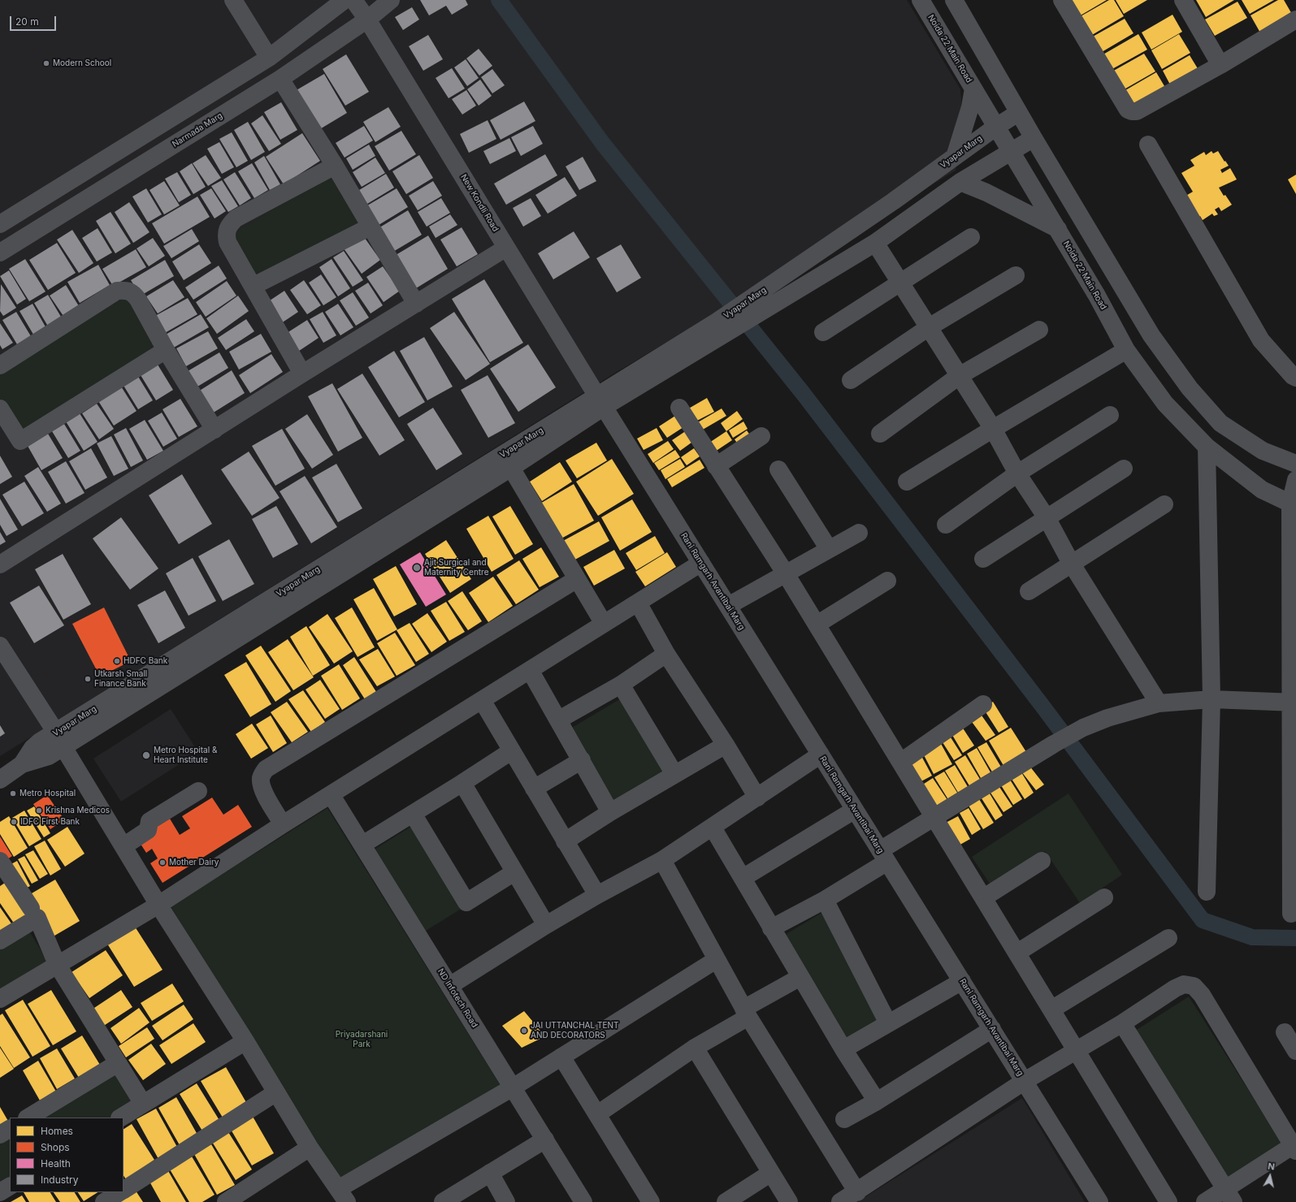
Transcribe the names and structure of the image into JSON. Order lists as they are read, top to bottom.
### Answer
{
  "streets": {
    "street": [
      "Noida 22 Main Road",
      "Narmada Marg",
      "Vyapar Marg",
      "New Kondli Road",
      "Rani Ramgarh Avantibai Marg",
      "ND Infotech Road"
    ]
  },
  "crossings": [
    ["Noida 22 Main Road", "Vyapar Marg"],
    ["Narmada Marg", "New Kondli Road"],
    ["Vyapar Marg", "New Kondli Road"],
    ["Vyapar Marg", "Rani Ramgarh Avantibai Marg"],
    ["New Kondli Road", "Rani Ramgarh Avantibai Marg"]
  ],
  "parks": ["Priyadarshani Park"],
  "places": [
    "Modern School",
    "Ajit Surgical and Maternity Centre",
    "HDFC Bank",
    "Utkarsh Small Finance Bank",
    "Metro Hospital & Heart Institute",
    "Metro Hospital",
    "Krishna Medicos",
    "IDFC First Bank",
    "Mother Dairy",
    "JAI UTTANCHAL TENT AND DECORATORS"
  ],
  "legend": [
    "Homes",
    "Shops",
    "Health",
    "Industry"
  ],
  "scale_bar": "20 m",
  "north": "top"
}
